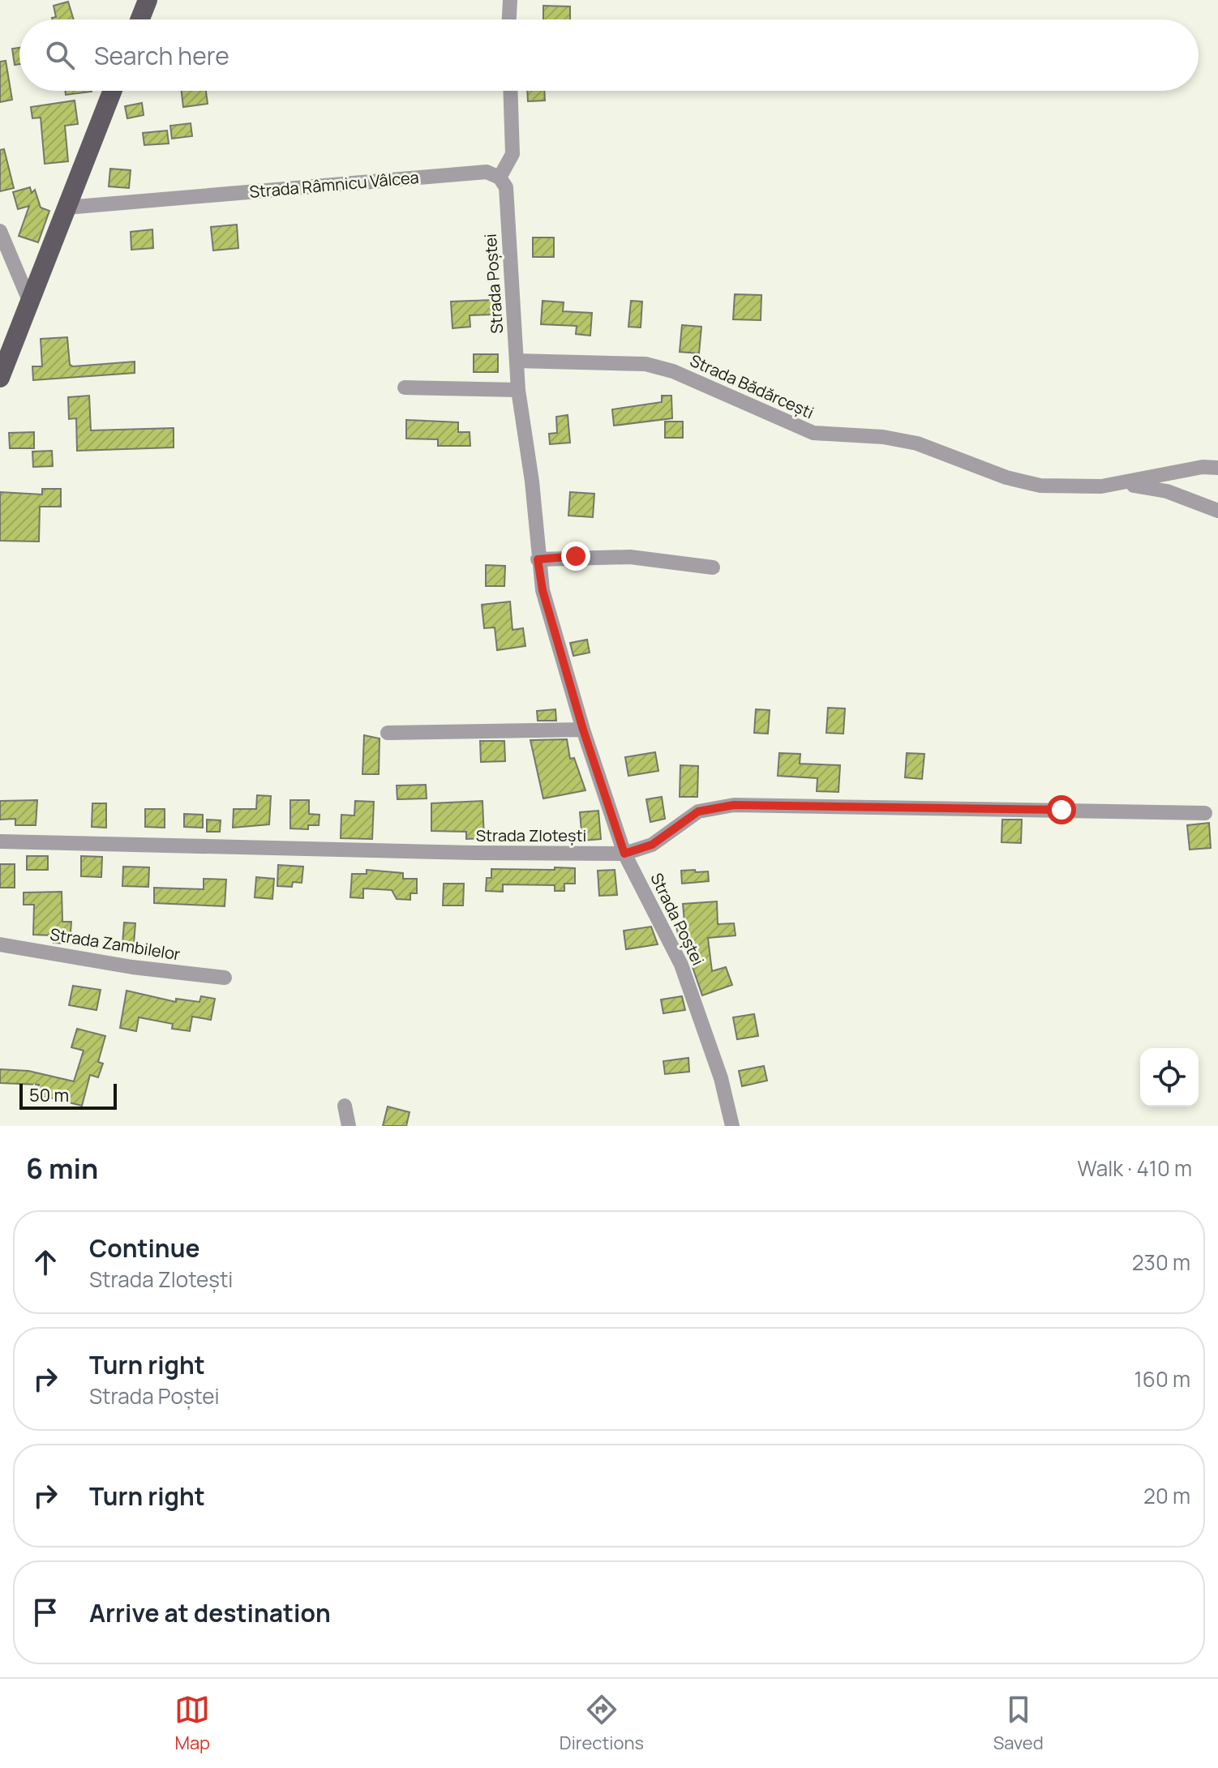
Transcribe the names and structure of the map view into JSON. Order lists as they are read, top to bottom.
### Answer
{
  "streets": {
    "street": [
      "Strada Râmnicu Vâlcea",
      "Strada Poștei",
      "Strada Bădărcești",
      "Strada Zlotești",
      "Strada Zambilelor"
    ]
  },
  "crossings": [
    ["Strada Râmnicu Vâlcea", "Strada Poștei"],
    ["Strada Poștei", "Strada Bădărcești"],
    ["Strada Poștei", "Strada Zlotești"]
  ],
  "scale_bar": "50 m",
  "page": {
    "search": "Search here",
    "scale": "50 m",
    "heading": ["6 min", "Walk · 410 m"],
    "list": [
      ["Continue", "Strada Zlotești", "230 m"],
      ["Turn right", "Strada Poștei", "160 m"],
      ["Turn right", "20 m"],
      "Arrive at destination"
    ],
    "nav": ["Map", "Directions", "Saved"]
  }
}
